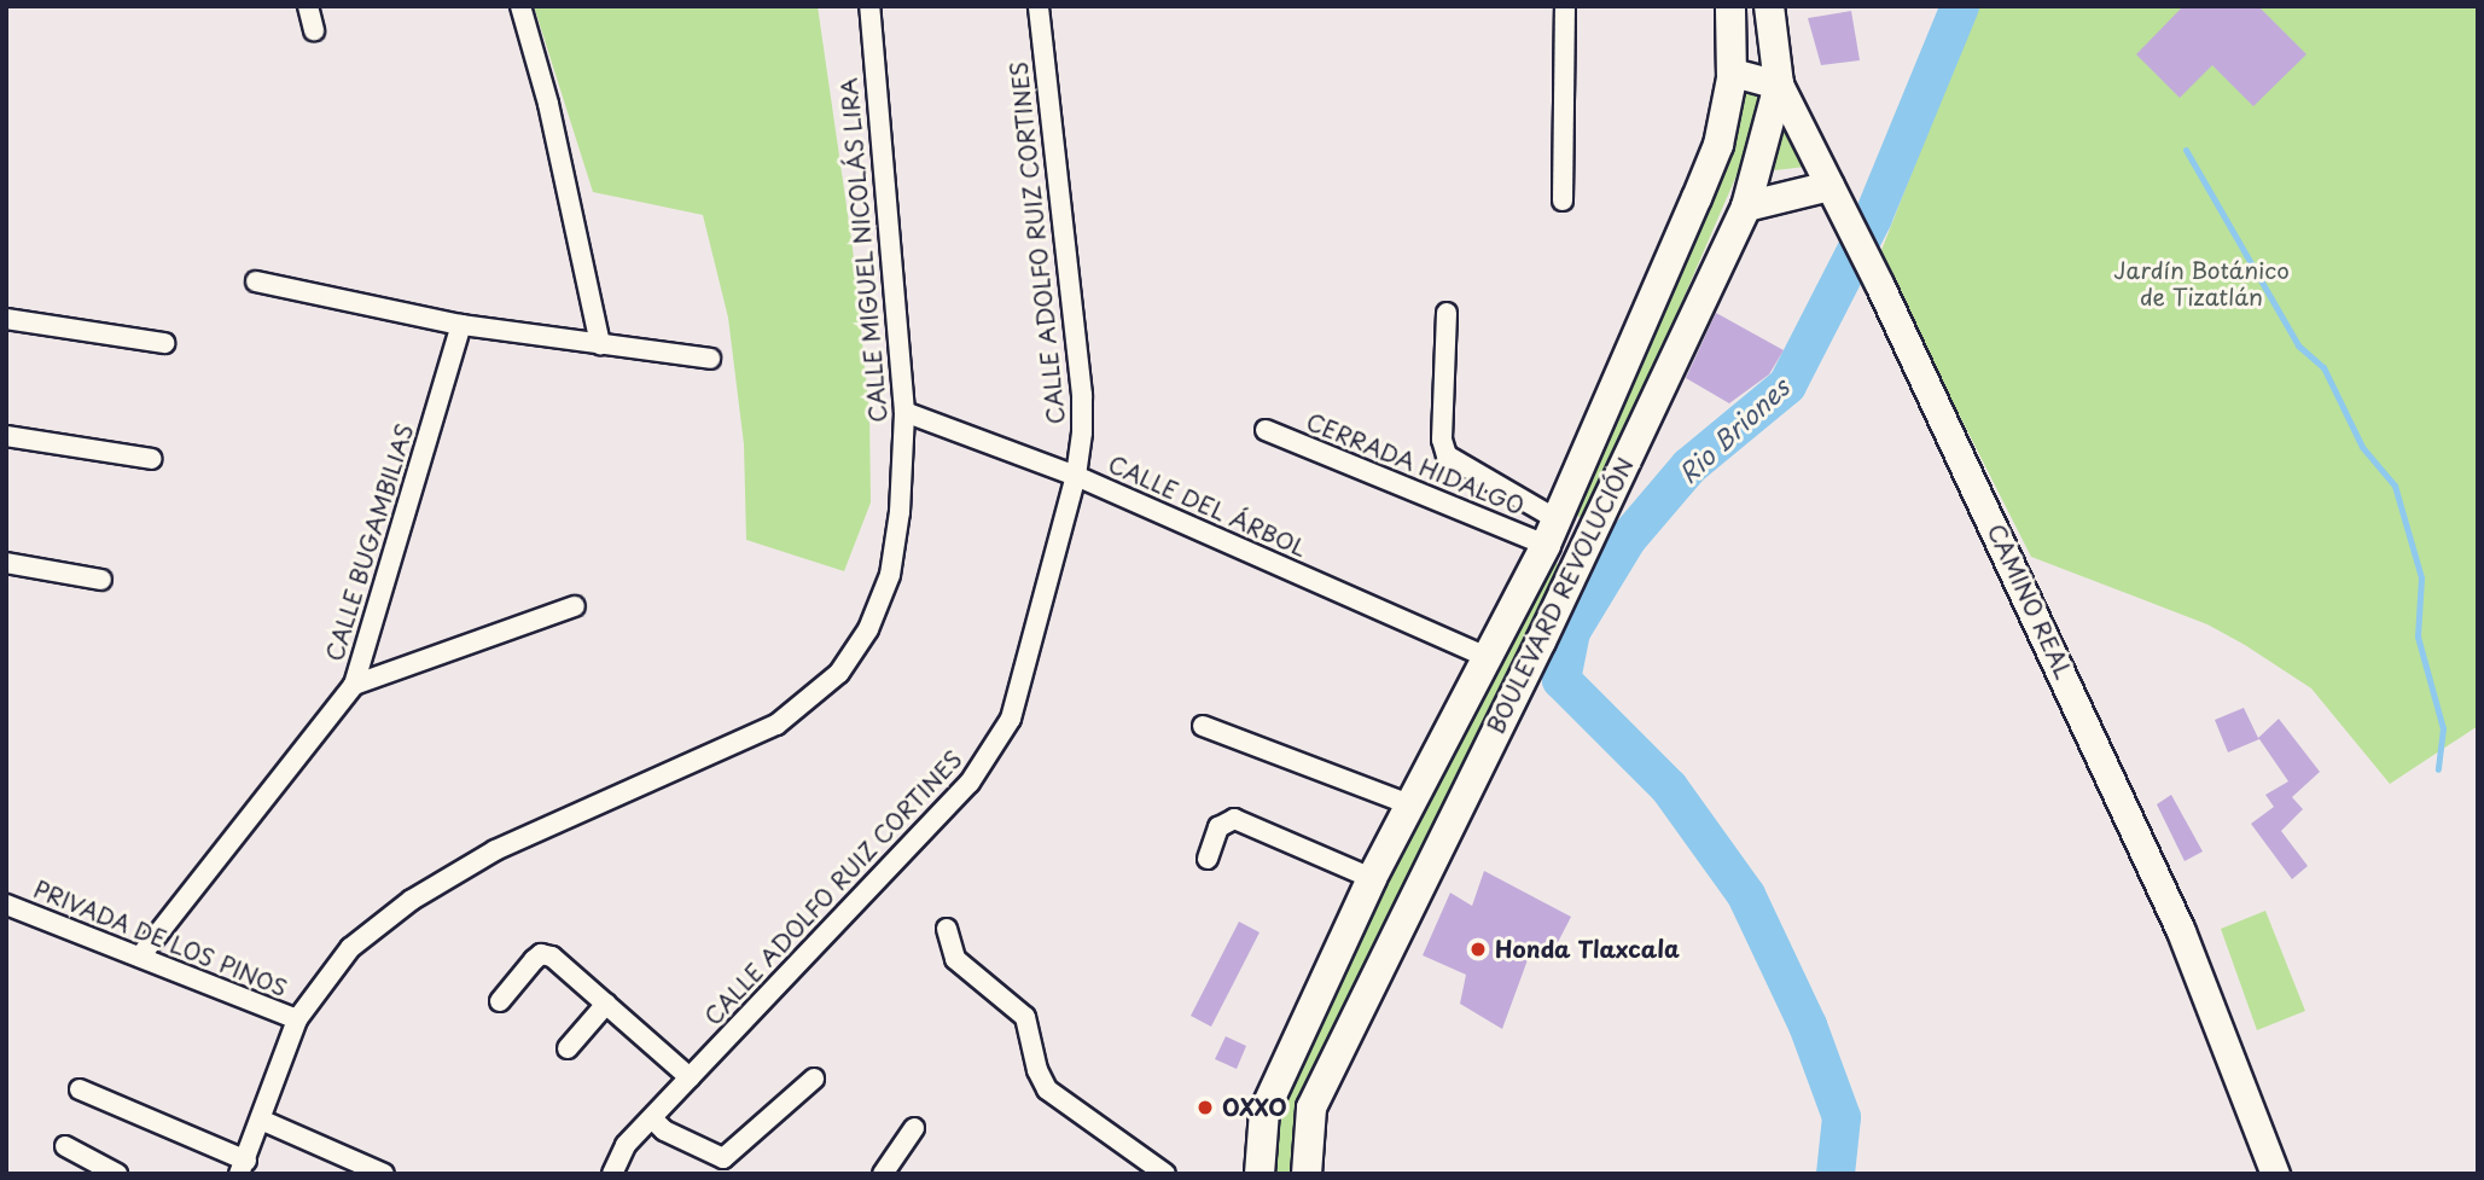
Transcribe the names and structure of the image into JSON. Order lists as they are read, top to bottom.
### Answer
{
  "streets": {
    "main road": ["BOULEVARD REVOLUCIÓN", "CAMINO REAL"],
    "street": [
      "CALLE ADOLFO RUIZ CORTINES",
      "CALLE MIGUEL NICOLÁS LIRA",
      "CERRADA HIDALGO",
      "CALLE DEL ÁRBOL",
      "CALLE BUGAMBILIAS",
      "PRIVADA DE LOS PINOS"
    ]
  },
  "crossings": [
    ["CALLE ADOLFO RUIZ CORTINES", "CALLE DEL ÁRBOL"],
    ["CALLE MIGUEL NICOLÁS LIRA", "CALLE DEL ÁRBOL"],
    ["CALLE MIGUEL NICOLÁS LIRA", "PRIVADA DE LOS PINOS"],
    ["CERRADA HIDALGO", "BOULEVARD REVOLUCIÓN"],
    ["CALLE DEL ÁRBOL", "BOULEVARD REVOLUCIÓN"],
    ["CALLE BUGAMBILIAS", "PRIVADA DE LOS PINOS"],
    ["BOULEVARD REVOLUCIÓN", "CAMINO REAL"]
  ],
  "water": ["Rio Briones"],
  "parks": ["Jardín Botánico de Tizatlán"],
  "places": ["Honda Tlaxcala", "OXXO"]
}
